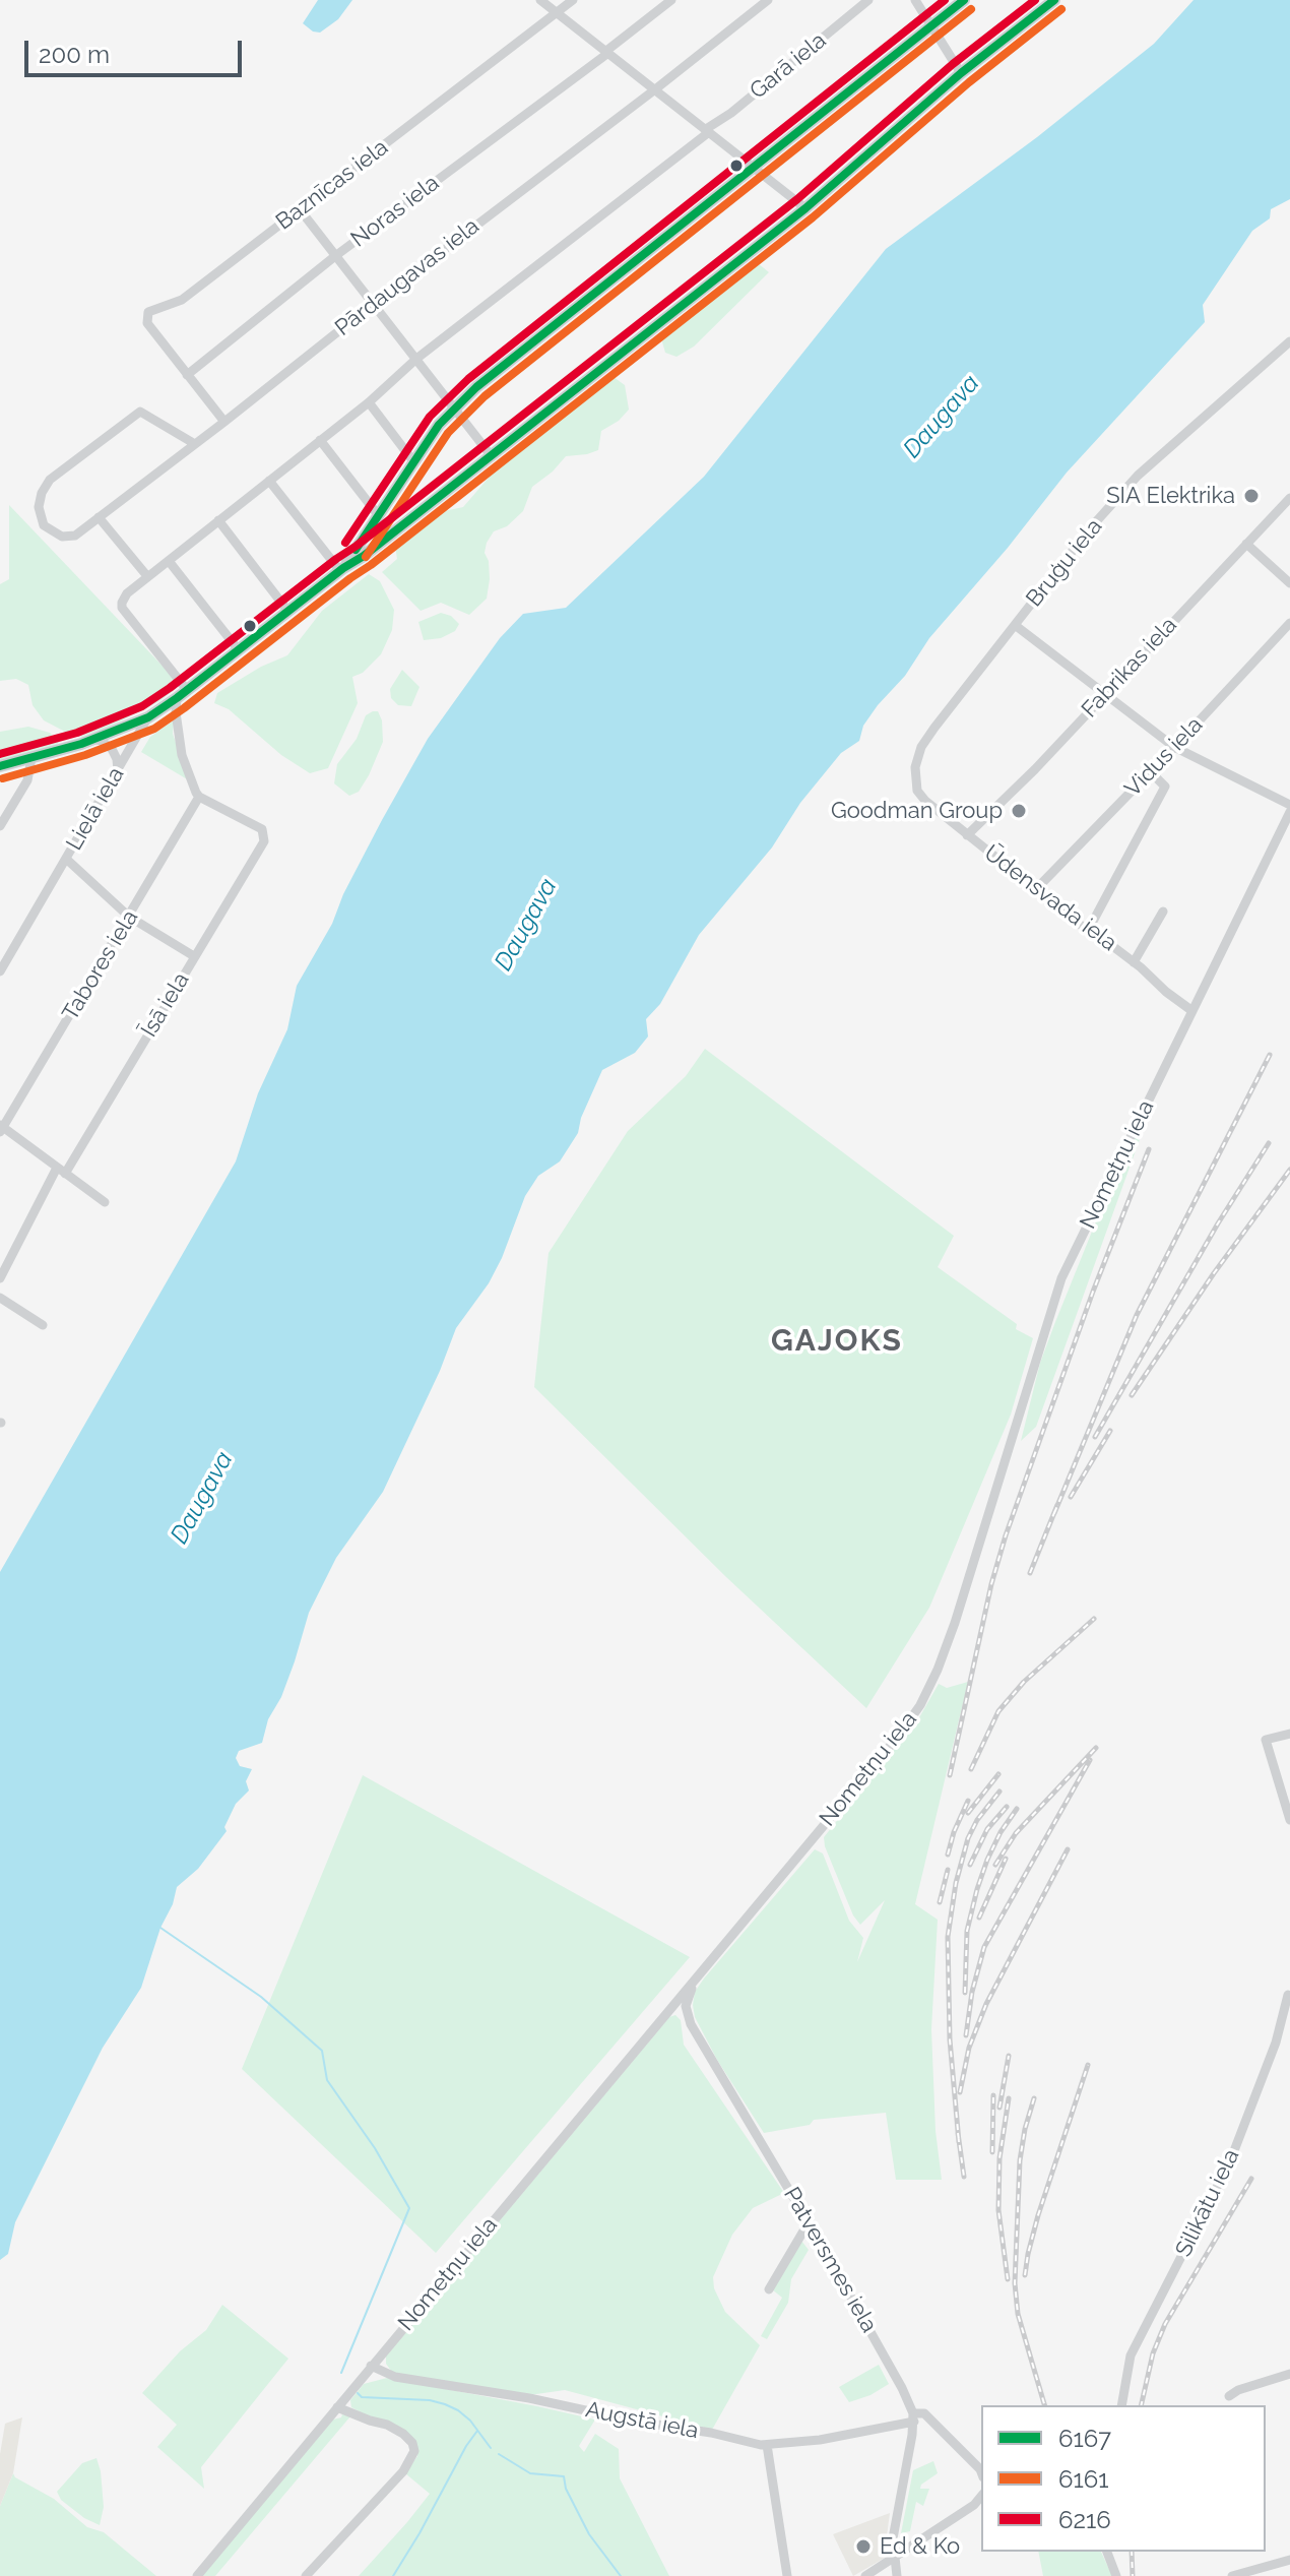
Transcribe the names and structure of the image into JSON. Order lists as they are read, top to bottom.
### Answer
{
  "streets": {
    "main road": ["Lielā iela"],
    "street": [
      "Garā iela",
      "Baznīcas iela",
      "Noras iela",
      "Pārdaugavas iela",
      "Bruģu iela",
      "Fabrikas iela",
      "Vidus iela",
      "Ūdensvada iela",
      "Tabores iela",
      "Īsā iela",
      "Nometņu iela",
      "Silikātu iela",
      "Patversmes iela",
      "Augstā iela"
    ]
  },
  "crossings": [
    ["Garā iela", "Lielā iela"],
    ["Baznīcas iela", "Noras iela"],
    ["Bruģu iela", "Ūdensvada iela"],
    ["Fabrikas iela", "Ūdensvada iela"],
    ["Vidus iela", "Ūdensvada iela"],
    ["Ūdensvada iela", "Nometņu iela"],
    ["Tabores iela", "Īsā iela"],
    ["Nometņu iela", "Patversmes iela"],
    ["Nometņu iela", "Augstā iela"],
    ["Patversmes iela", "Augstā iela"]
  ],
  "districts": ["GAJOKS"],
  "water": ["Daugava"],
  "places": ["SIA Elektrika", "Goodman Group", "Ed & Ko"],
  "lines": ["transit line 6167", "transit line 6216", "transit line 6161"],
  "legend": ["6167", "6161", "6216"],
  "scale_bar": "200 m"
}
